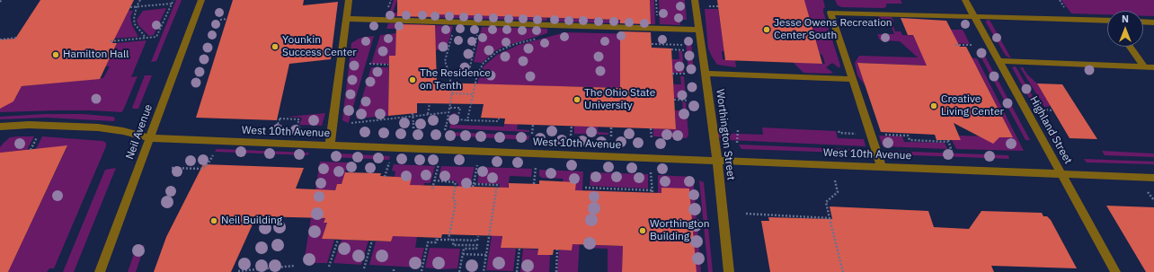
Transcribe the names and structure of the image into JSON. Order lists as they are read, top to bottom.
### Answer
{
  "streets": {
    "street": [
      "Highland Street",
      "Neil Avenue",
      "West 10th Avenue",
      "Worthington Street"
    ]
  },
  "crossings": [
    ["Highland Street", "West 10th Avenue"],
    ["Neil Avenue", "West 10th Avenue"],
    ["West 10th Avenue", "Worthington Street"]
  ],
  "places": [
    "Jesse Owens Recreation Center South",
    "Younkin Success Center",
    "Hamilton Hall",
    "The Residence on Tenth",
    "The Ohio State University",
    "Creative Living Center",
    "Neil Building",
    "Worthington Building"
  ],
  "north": "top"
}
